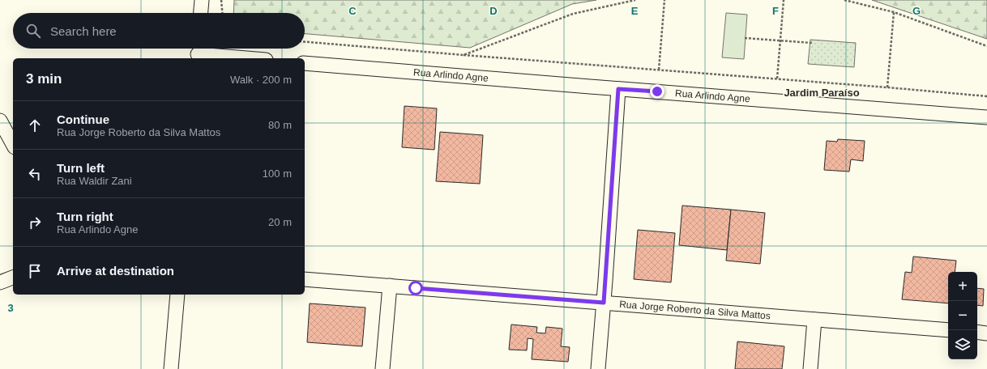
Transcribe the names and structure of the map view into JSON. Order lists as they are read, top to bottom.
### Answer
{
  "streets": {
    "street": ["Rua Arlindo Agne", "Rua Jorge Roberto da Silva Mattos"]
  },
  "districts": ["Jardim Paraíso"],
  "page": {
    "search": "Search here",
    "heading": ["3 min", "Walk · 200 m"],
    "list": [
      ["Continue", "Rua Jorge Roberto da Silva Mattos", "80 m"],
      ["Turn left", "Rua Waldir Zani", "100 m"],
      ["Turn right", "Rua Arlindo Agne", "20 m"],
      "Arrive at destination"
    ],
    "map_buttons": ["+", "−"]
  },
  "grid": {
    "columns": [
      "C",
      "D",
      "E",
      "F",
      "G"
    ],
    "rows": ["3"]
  }
}
